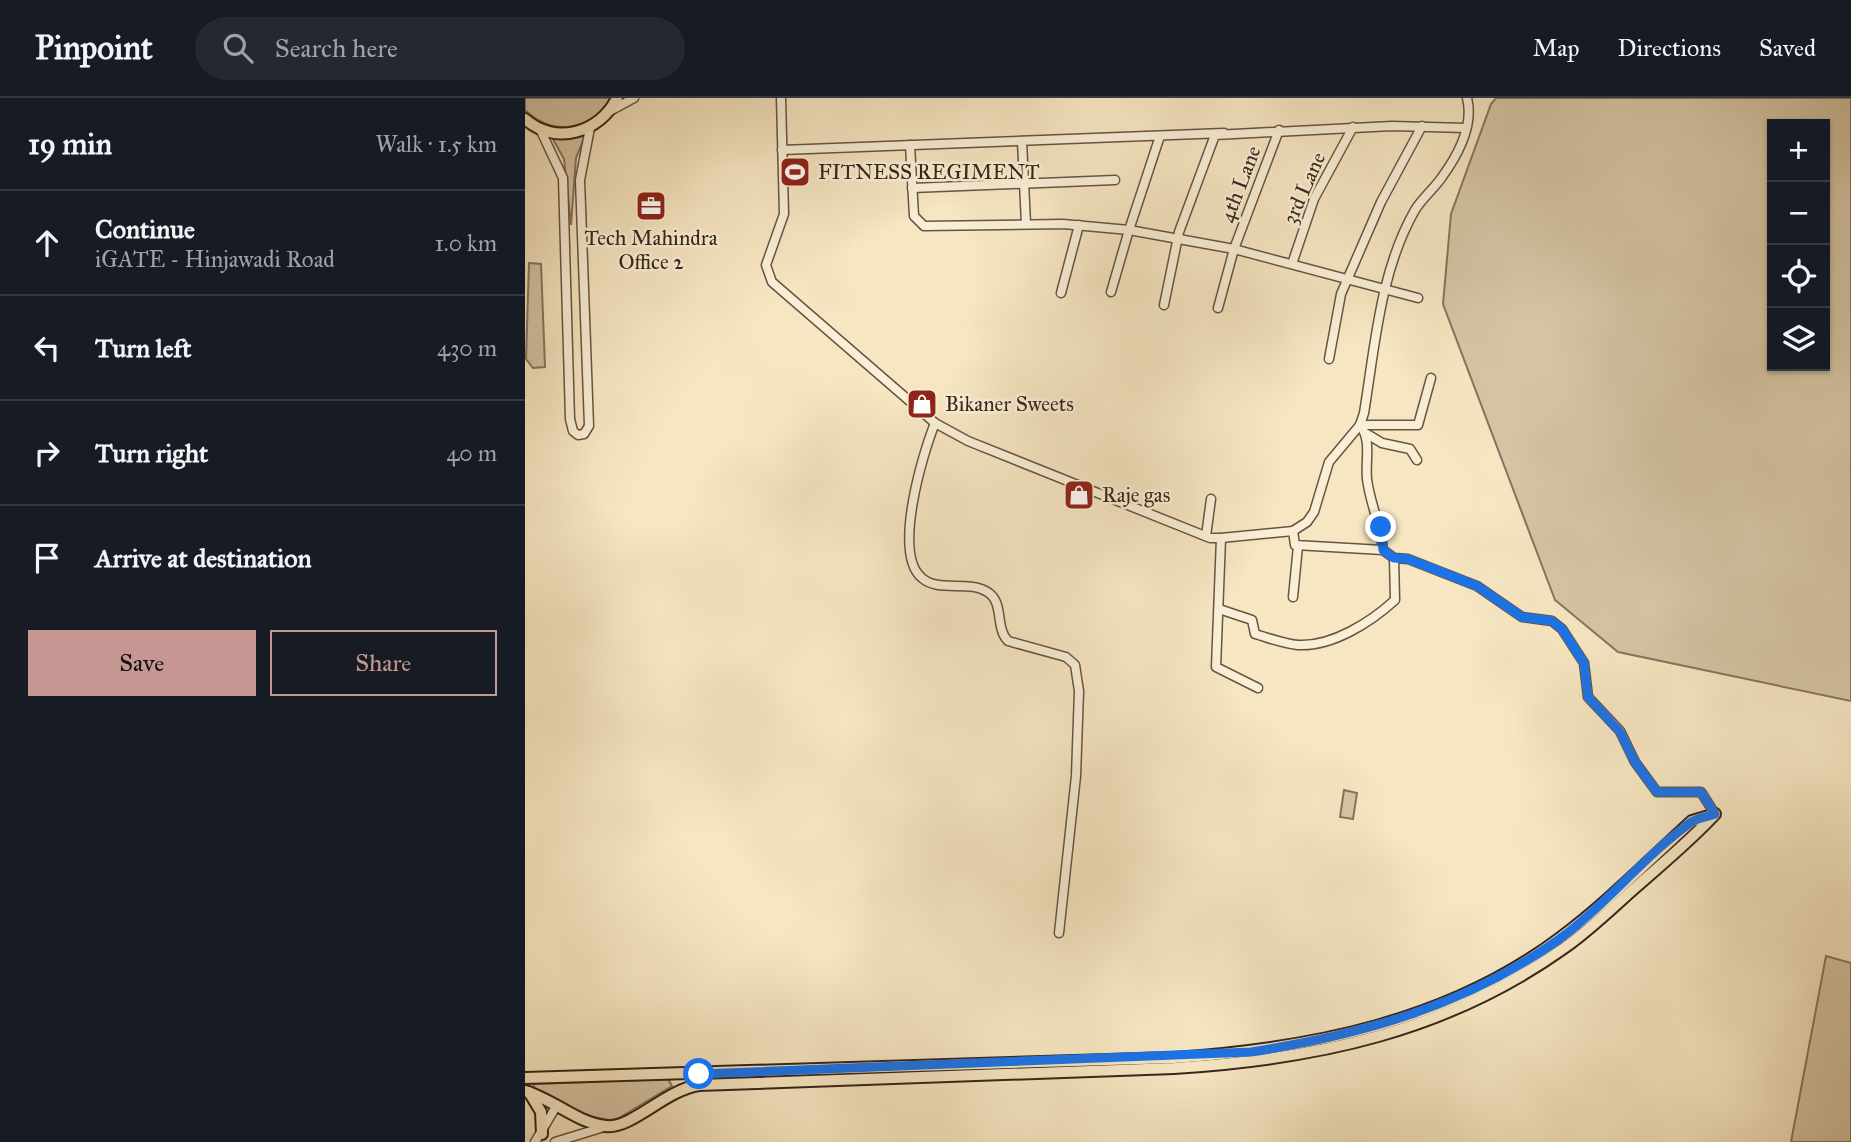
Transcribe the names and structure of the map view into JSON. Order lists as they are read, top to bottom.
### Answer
{
  "streets": {
    "street": ["4th Lane", "3rd Lane"]
  },
  "places": {
    "sports": ["FITNESS REGIMENT"],
    "office": ["Tech Mahindra Office 2"],
    "shop": ["Bikaner Sweets", "Raje gas"]
  },
  "page": {
    "header": "Pinpoint",
    "search": "Search here",
    "nav": ["Map", "Directions", "Saved"],
    "heading": ["19 min", "Walk · 1.5 km"],
    "map_buttons": ["+", "−"],
    "list": [
      ["Continue", "iGATE - Hinjawadi Road", "1.0 km"],
      ["Turn left", "430 m"],
      ["Turn right", "40 m"],
      "Arrive at destination"
    ],
    "buttons": ["Save", "Share"]
  }
}
